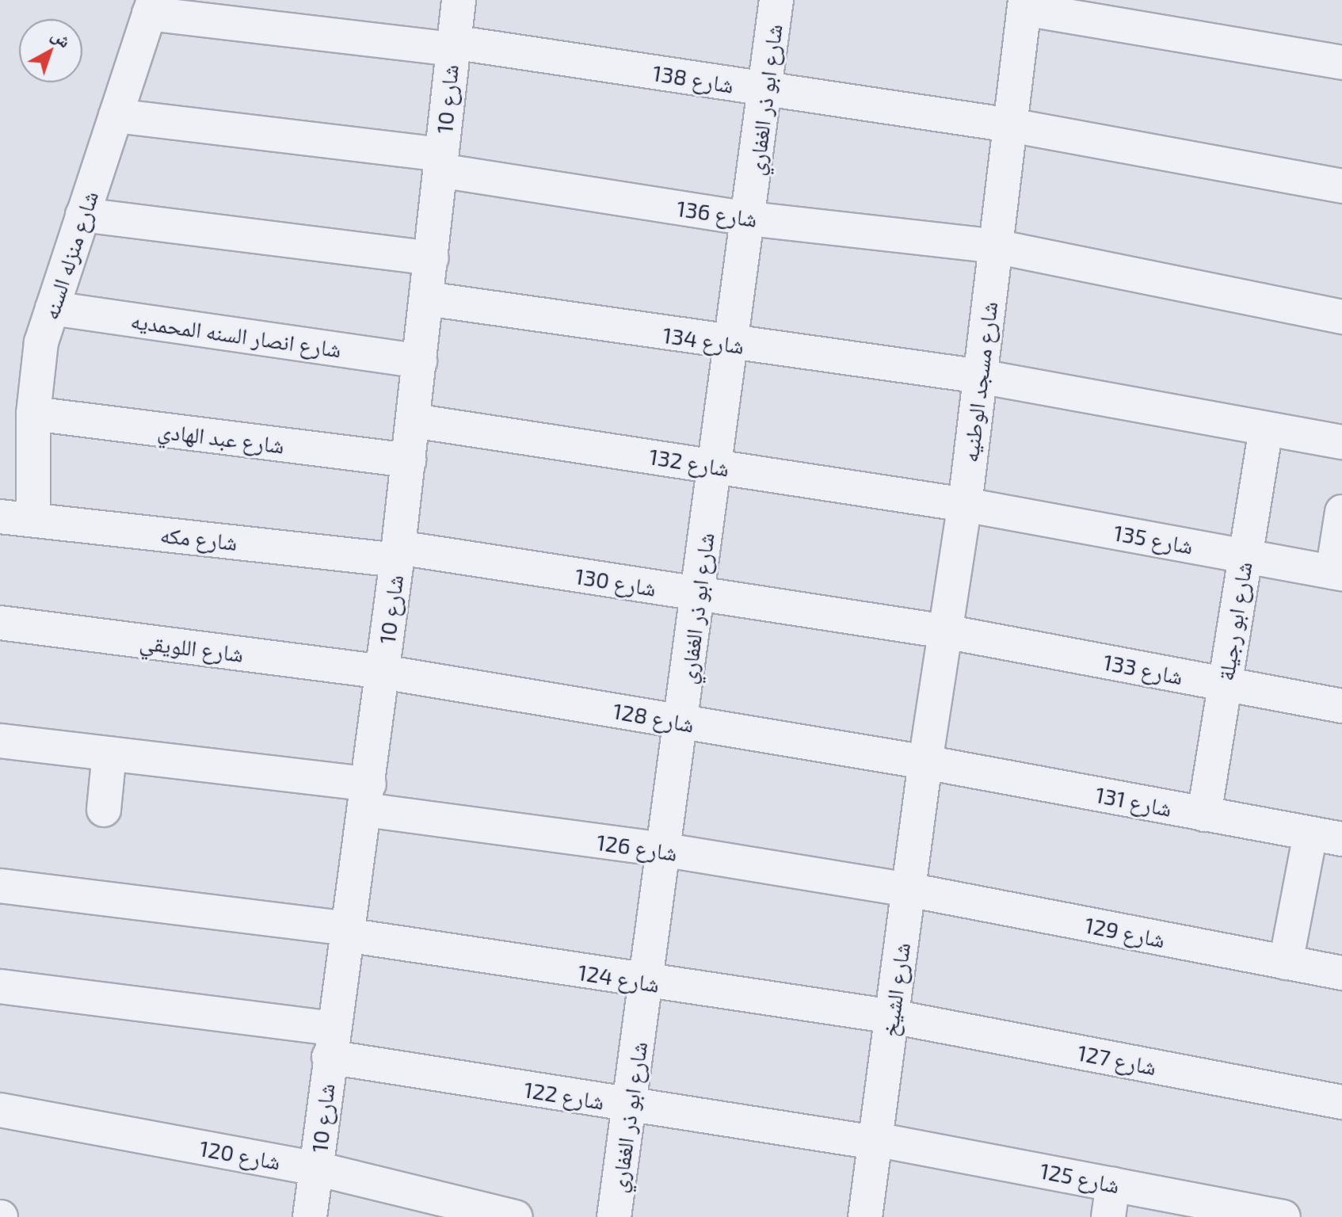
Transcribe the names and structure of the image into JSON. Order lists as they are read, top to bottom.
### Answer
{
  "streets": {
    "street": [
      "شارع 138",
      "شارع 10",
      "شارع ابو ذر الغفاري",
      "شارع 136",
      "شارع منزله السنه",
      "شارع انصار السنه المحمديه",
      "شارع 134",
      "شارع مسجد الوطنيه",
      "شارع عبد الهادي",
      "شارع 132",
      "شارع مكه",
      "شارع 135",
      "شارع 130",
      "شارع ابو رجيلة",
      "شارع اللويقي",
      "شارع 133",
      "شارع 128",
      "شارع 131",
      "شارع 126",
      "شارع 129",
      "شارع 124",
      "شارع الشيخ",
      "شارع 127",
      "شارع 122",
      "شارع 120",
      "شارع 125"
    ]
  },
  "crossings": [
    ["شارع 138", "شارع 10"],
    ["شارع 138", "شارع ابو ذر الغفاري"],
    ["شارع 138", "شارع منزله السنه"],
    ["شارع 138", "شارع مسجد الوطنيه"],
    ["شارع 10", "شارع 136"],
    ["شارع 10", "شارع انصار السنه المحمديه"],
    ["شارع 10", "شارع 134"],
    ["شارع 10", "شارع عبد الهادي"],
    ["شارع 10", "شارع 132"],
    ["شارع 10", "شارع مكه"],
    ["شارع 10", "شارع 130"],
    ["شارع 10", "شارع اللويقي"],
    ["شارع 10", "شارع 128"],
    ["شارع 10", "شارع 126"],
    ["شارع 10", "شارع 124"],
    ["شارع 10", "شارع 122"],
    ["شارع 10", "شارع 120"],
    ["شارع ابو ذر الغفاري", "شارع 136"],
    ["شارع ابو ذر الغفاري", "شارع 134"],
    ["شارع ابو ذر الغفاري", "شارع 132"],
    ["شارع ابو ذر الغفاري", "شارع 130"],
    ["شارع ابو ذر الغفاري", "شارع 128"],
    ["شارع ابو ذر الغفاري", "شارع 126"],
    ["شارع ابو ذر الغفاري", "شارع 124"],
    ["شارع ابو ذر الغفاري", "شارع 122"],
    ["شارع 136", "شارع منزله السنه"],
    ["شارع 136", "شارع مسجد الوطنيه"],
    ["شارع منزله السنه", "شارع انصار السنه المحمديه"],
    ["شارع منزله السنه", "شارع عبد الهادي"],
    ["شارع منزله السنه", "شارع مكه"],
    ["شارع 134", "شارع مسجد الوطنيه"],
    ["شارع 134", "شارع ابو رجيلة"],
    ["شارع مسجد الوطنيه", "شارع 132"],
    ["شارع مسجد الوطنيه", "شارع 135"],
    ["شارع مسجد الوطنيه", "شارع 130"],
    ["شارع مسجد الوطنيه", "شارع 133"],
    ["شارع مسجد الوطنيه", "شارع 128"],
    ["شارع مسجد الوطنيه", "شارع 131"],
    ["شارع مسجد الوطنيه", "شارع الشيخ"],
    ["شارع 132", "شارع 135"],
    ["شارع مكه", "شارع 130"],
    ["شارع 135", "شارع ابو رجيلة"],
    ["شارع 130", "شارع 133"],
    ["شارع ابو رجيلة", "شارع 133"],
    ["شارع ابو رجيلة", "شارع 131"],
    ["شارع اللويقي", "شارع 128"],
    ["شارع 128", "شارع 131"],
    ["شارع 128", "شارع الشيخ"],
    ["شارع 131", "شارع الشيخ"],
    ["شارع 126", "شارع 129"],
    ["شارع 126", "شارع الشيخ"],
    ["شارع 129", "شارع الشيخ"],
    ["شارع 124", "شارع الشيخ"],
    ["شارع 124", "شارع 127"],
    ["شارع الشيخ", "شارع 127"],
    ["شارع الشيخ", "شارع 122"],
    ["شارع الشيخ", "شارع 125"],
    ["شارع 122", "شارع 125"]
  ],
  "north": "top right"
}
